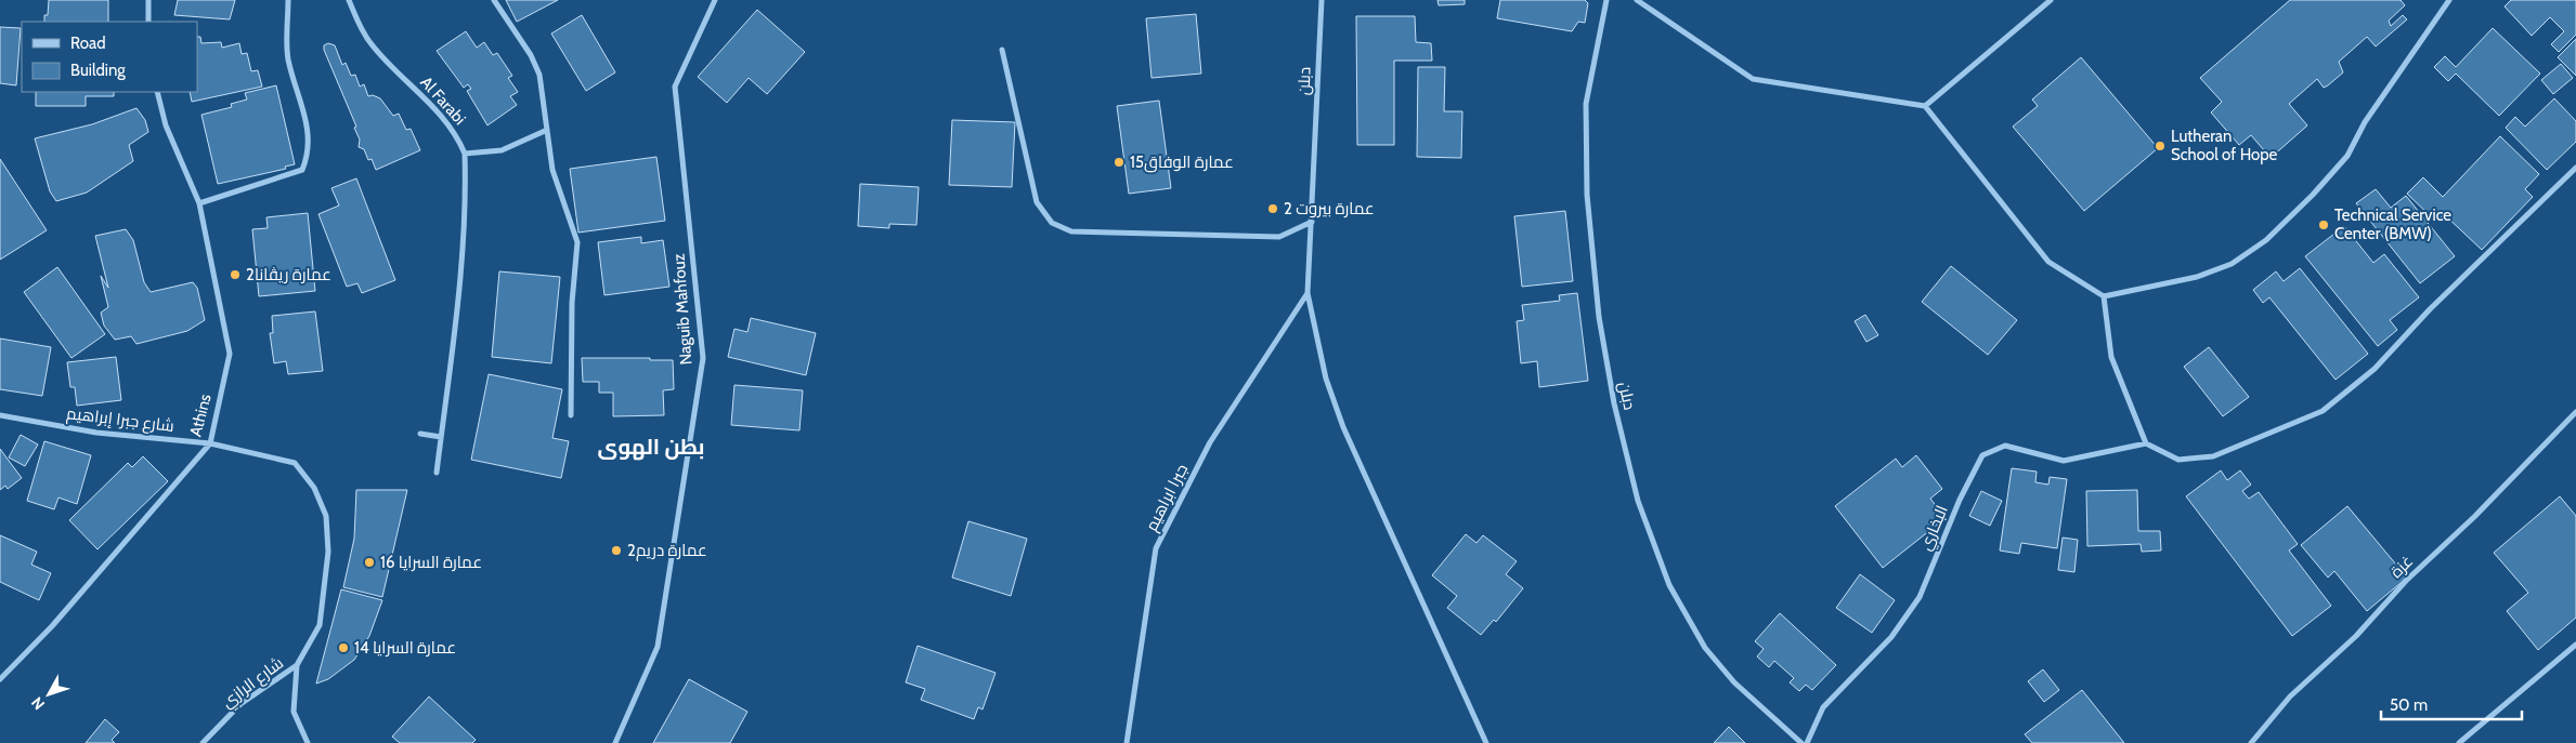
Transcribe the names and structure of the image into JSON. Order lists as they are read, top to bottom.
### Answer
{
  "streets": {
    "street": [
      "دبلن",
      "Al Farabi",
      "Naguib Mahfouz",
      "Athins",
      "شارع جبرا إبراهيم",
      "جبرا ابراهيم",
      "البخاري",
      "غزة",
      "شارع الرازي"
    ]
  },
  "crossings": [
    ["دبلن", "جبرا ابراهيم"],
    ["Athins", "شارع جبرا إبراهيم"],
    ["شارع جبرا إبراهيم", "شارع الرازي"]
  ],
  "districts": ["بطن الهوى"],
  "places": [
    "Lutheran School of Hope",
    "عمارة الوفاق15",
    "عمارة بيروت 2",
    "Technical Service Center (BMW)",
    "عمارة ريڤانا2",
    "عمارة دريم2",
    "عمارة السرايا 16",
    "عمارة السرايا 14"
  ],
  "legend": ["Road", "Building"],
  "scale_bar": "50 m",
  "north": "bottom left"
}
